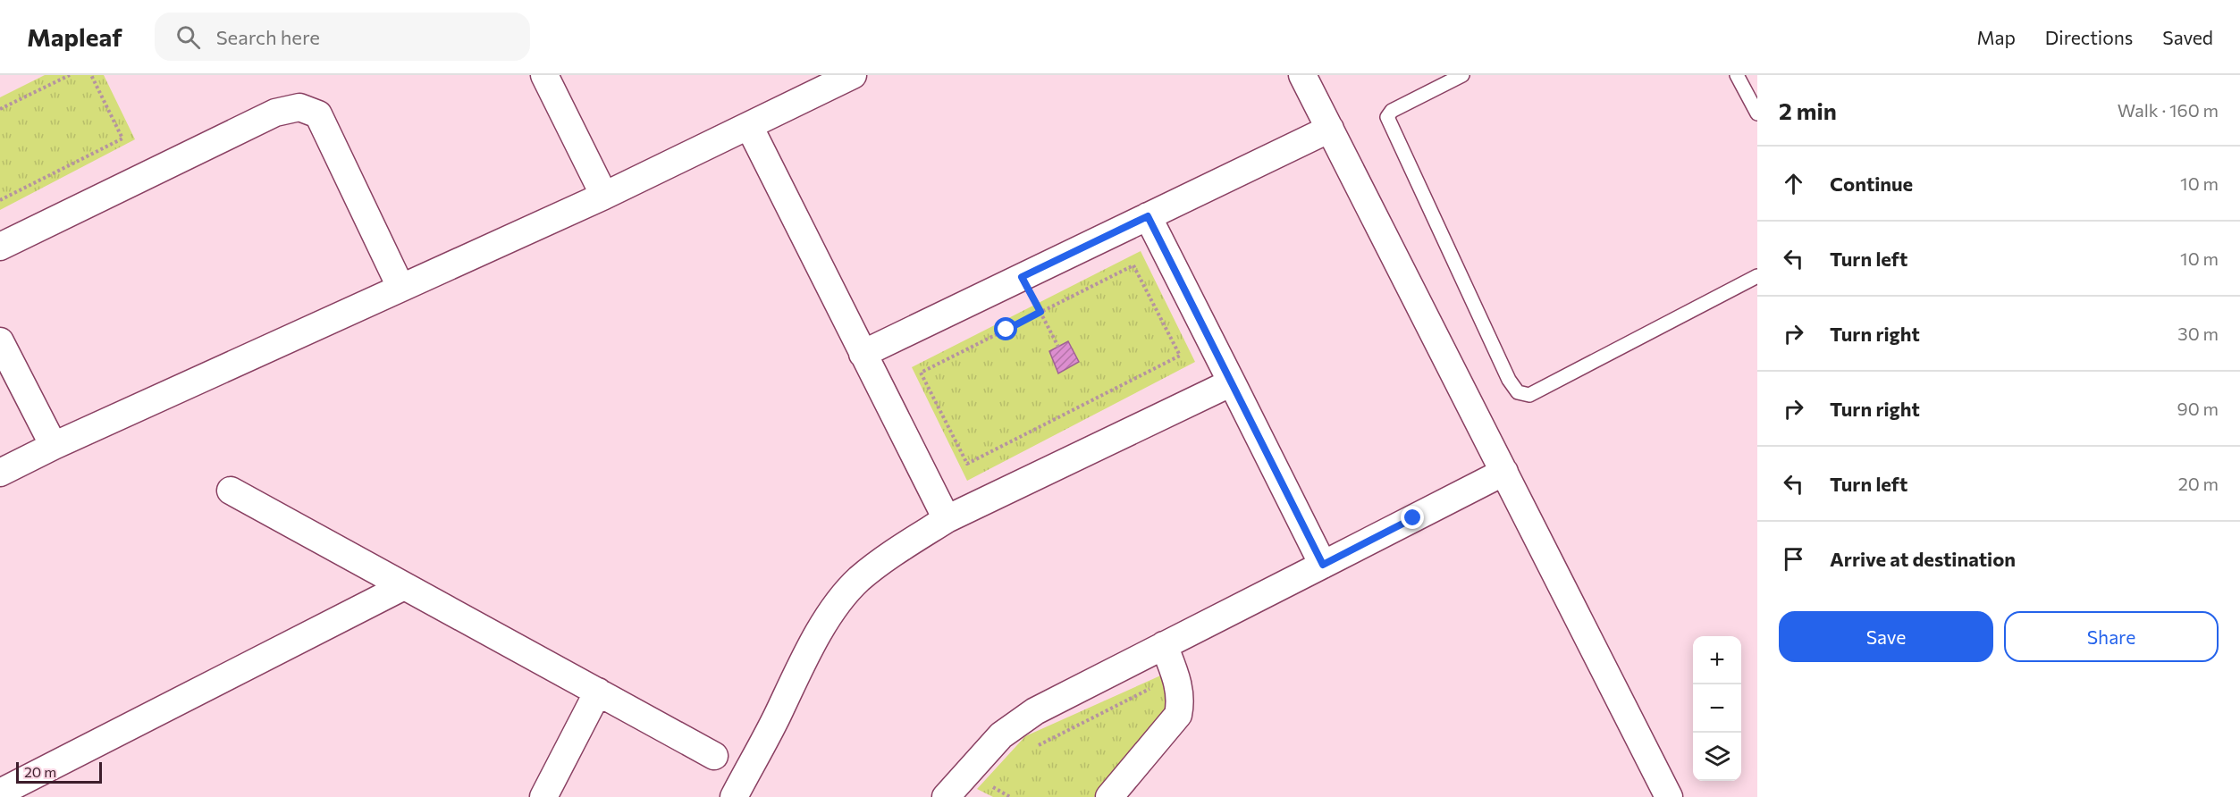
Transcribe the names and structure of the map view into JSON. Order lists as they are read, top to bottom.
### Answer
{
  "scale_bar": "20 m",
  "page": {
    "header": "Mapleaf",
    "search": "Search here",
    "nav": ["Map", "Directions", "Saved"],
    "heading": ["2 min", "Walk · 160 m"],
    "list": [
      ["Continue", "10 m"],
      ["Turn left", "10 m"],
      ["Turn right", "30 m"],
      ["Turn right", "90 m"],
      ["Turn left", "20 m"],
      "Arrive at destination"
    ],
    "buttons": ["Save", "Share"],
    "map_buttons": ["+", "−"],
    "scale": "20 m"
  }
}
